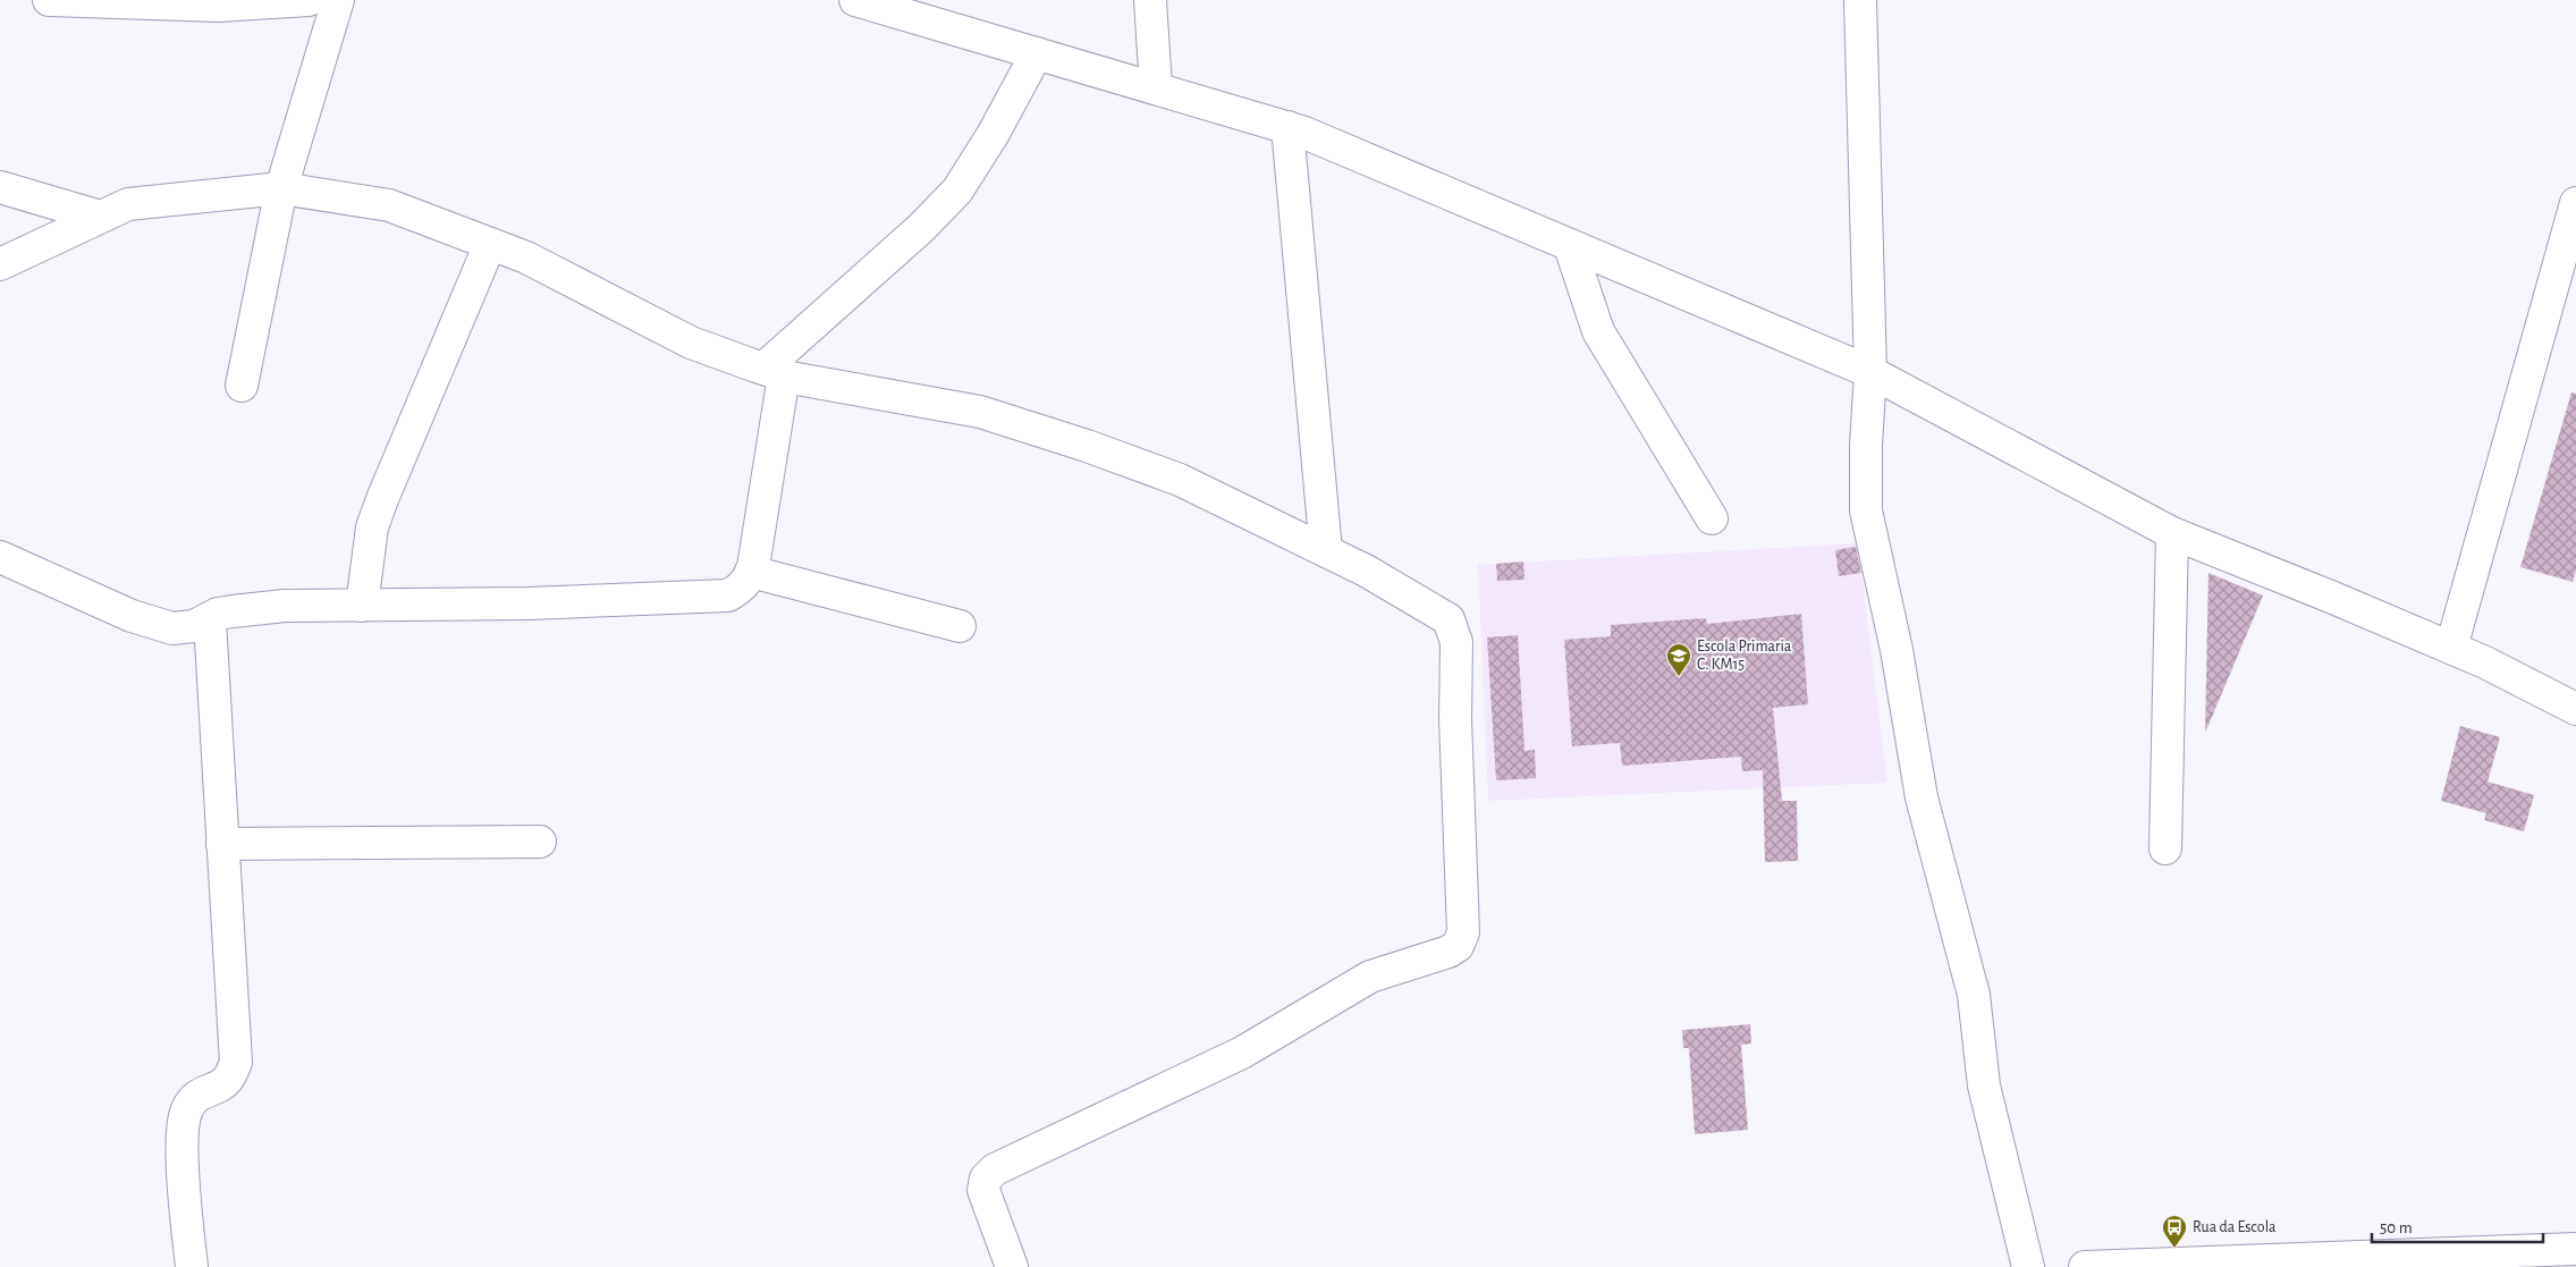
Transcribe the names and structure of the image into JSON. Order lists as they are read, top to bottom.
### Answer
{
  "places": {
    "school or university": ["Escola Primaria C. KM15"],
    "bus stop": ["Rua da Escola"]
  },
  "scale_bar": "50 m"
}
